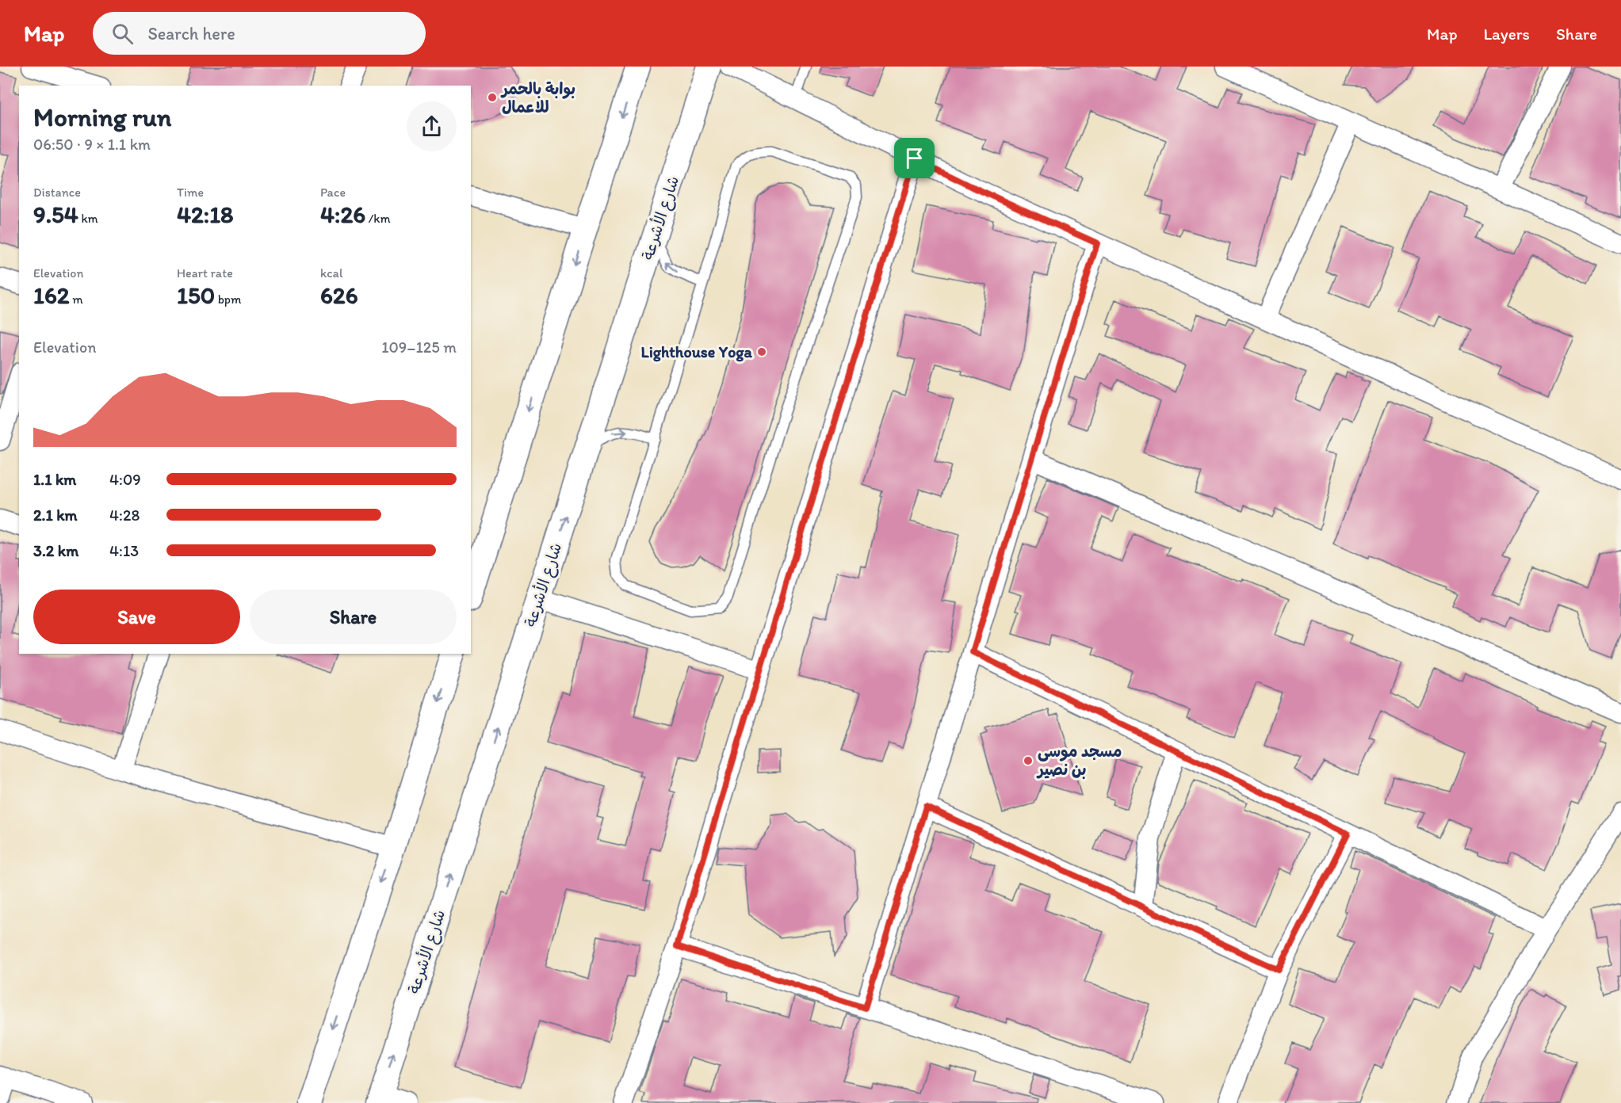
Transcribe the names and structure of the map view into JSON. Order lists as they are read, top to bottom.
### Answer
{
  "streets": {
    "street": ["شارع الأشرعة"]
  },
  "places": ["بوابة بالحمر للاعمال", "Lighthouse Yoga", "مسجد موسى بن نصير"],
  "page": {
    "header": "Map",
    "search": "Search here",
    "nav": ["Map", "Layers", "Share"],
    "heading": ["Morning run", "06:50 · 9 × 1.1 km"],
    "stats": [
      ["Distance", "9.54 km"],
      ["Time", "42:18"],
      ["Pace", "4:26 /km"],
      ["Elevation", "162 m"],
      ["Heart rate", "150 bpm"],
      ["kcal", "626"]
    ],
    "chart": ["Elevation", "109–125 m"],
    "list": [
      {
        "name": "1.1 km",
        "note": "4:09"
      },
      {
        "name": "2.1 km",
        "note": "4:28"
      },
      {
        "name": "3.2 km",
        "note": "4:13"
      }
    ],
    "buttons": ["Save", "Share"]
  }
}
